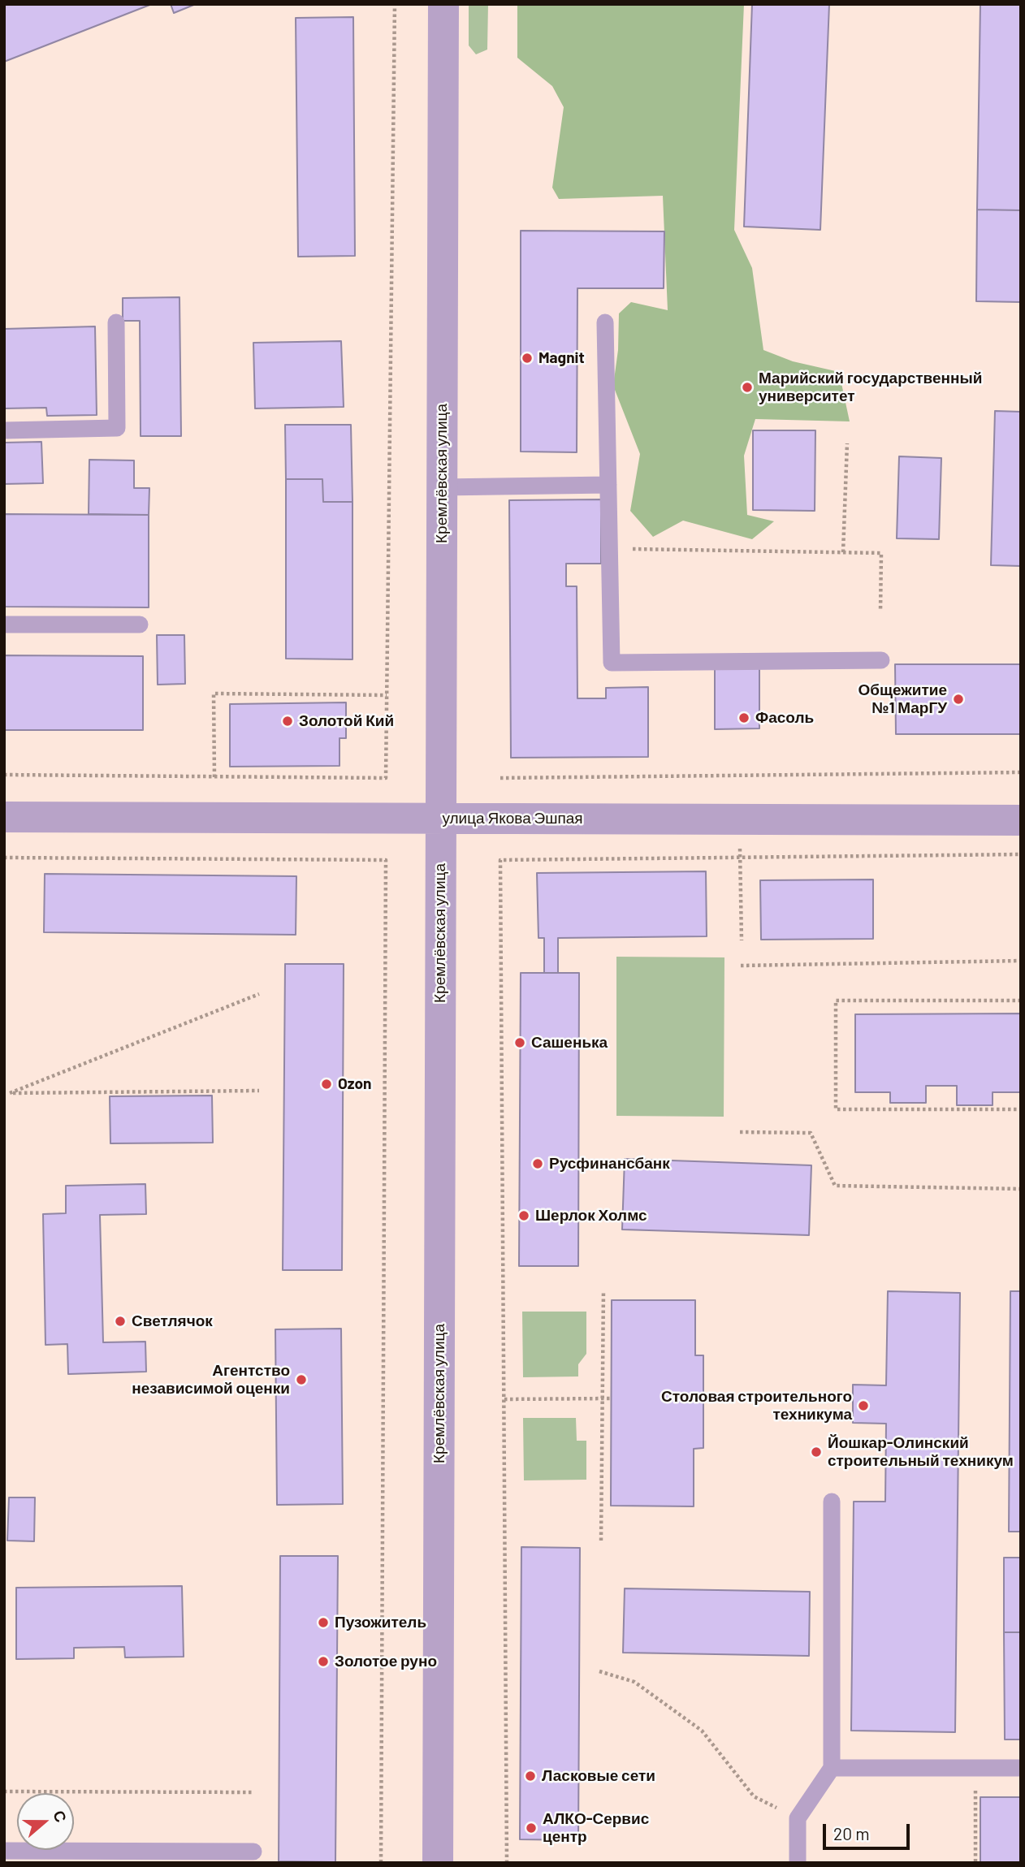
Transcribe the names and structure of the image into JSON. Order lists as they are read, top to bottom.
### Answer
{
  "streets": {
    "street": ["Кремлёвская улица", "улица Якова Эшпая"]
  },
  "crossings": [
    ["Кремлёвская улица", "улица Якова Эшпая"]
  ],
  "places": [
    "Magnit",
    "Марийский государственный университет",
    "Общежитие №1 МарГУ",
    "Фасоль",
    "Золотой Кий",
    "Сашенька",
    "Ozon",
    "Русфинансбанк",
    "Шерлок Холмс",
    "Светлячок",
    "Агентство независимой оценки",
    "Столовая строительного техникума",
    "Йошкар-Олинский строительный техникум",
    "Пузожитель",
    "Золотое руно",
    "Ласковые сети",
    "АЛКО-Сервис центр"
  ],
  "scale_bar": "20 m",
  "north": "right"
}
